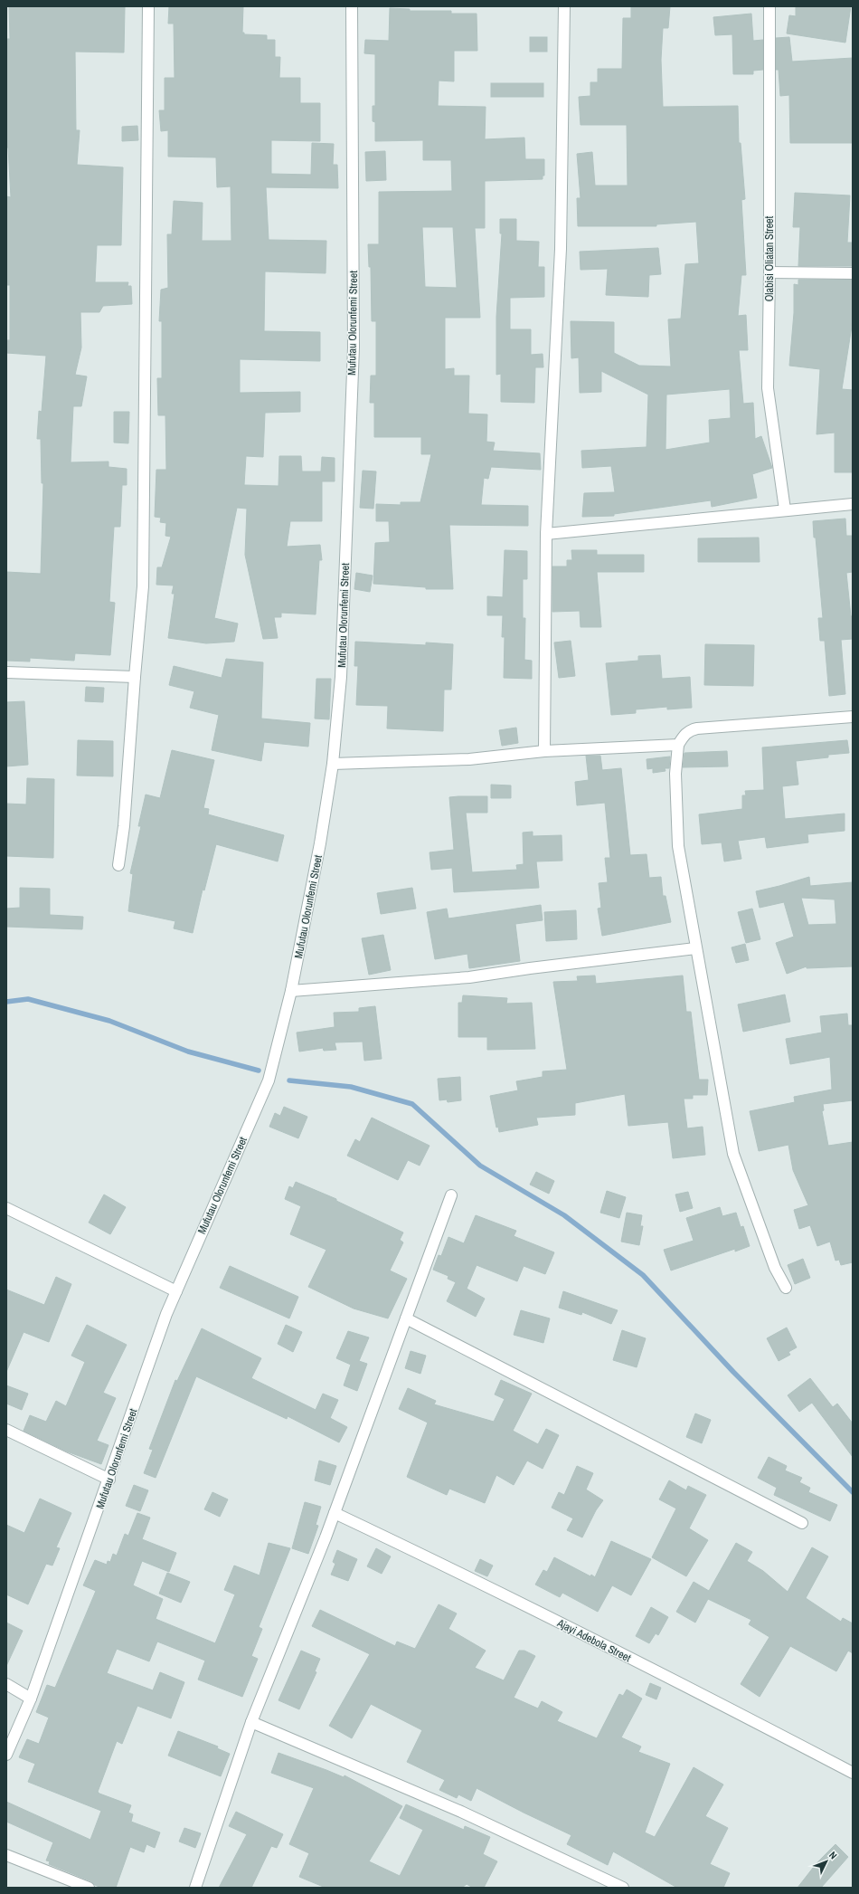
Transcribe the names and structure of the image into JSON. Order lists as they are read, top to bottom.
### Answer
{
  "streets": {
    "street": ["Olabisi Oliatan Street", "Mufutau Olorunfemi Street", "Ajayi Adebola Street"]
  },
  "north": "top right"
}
